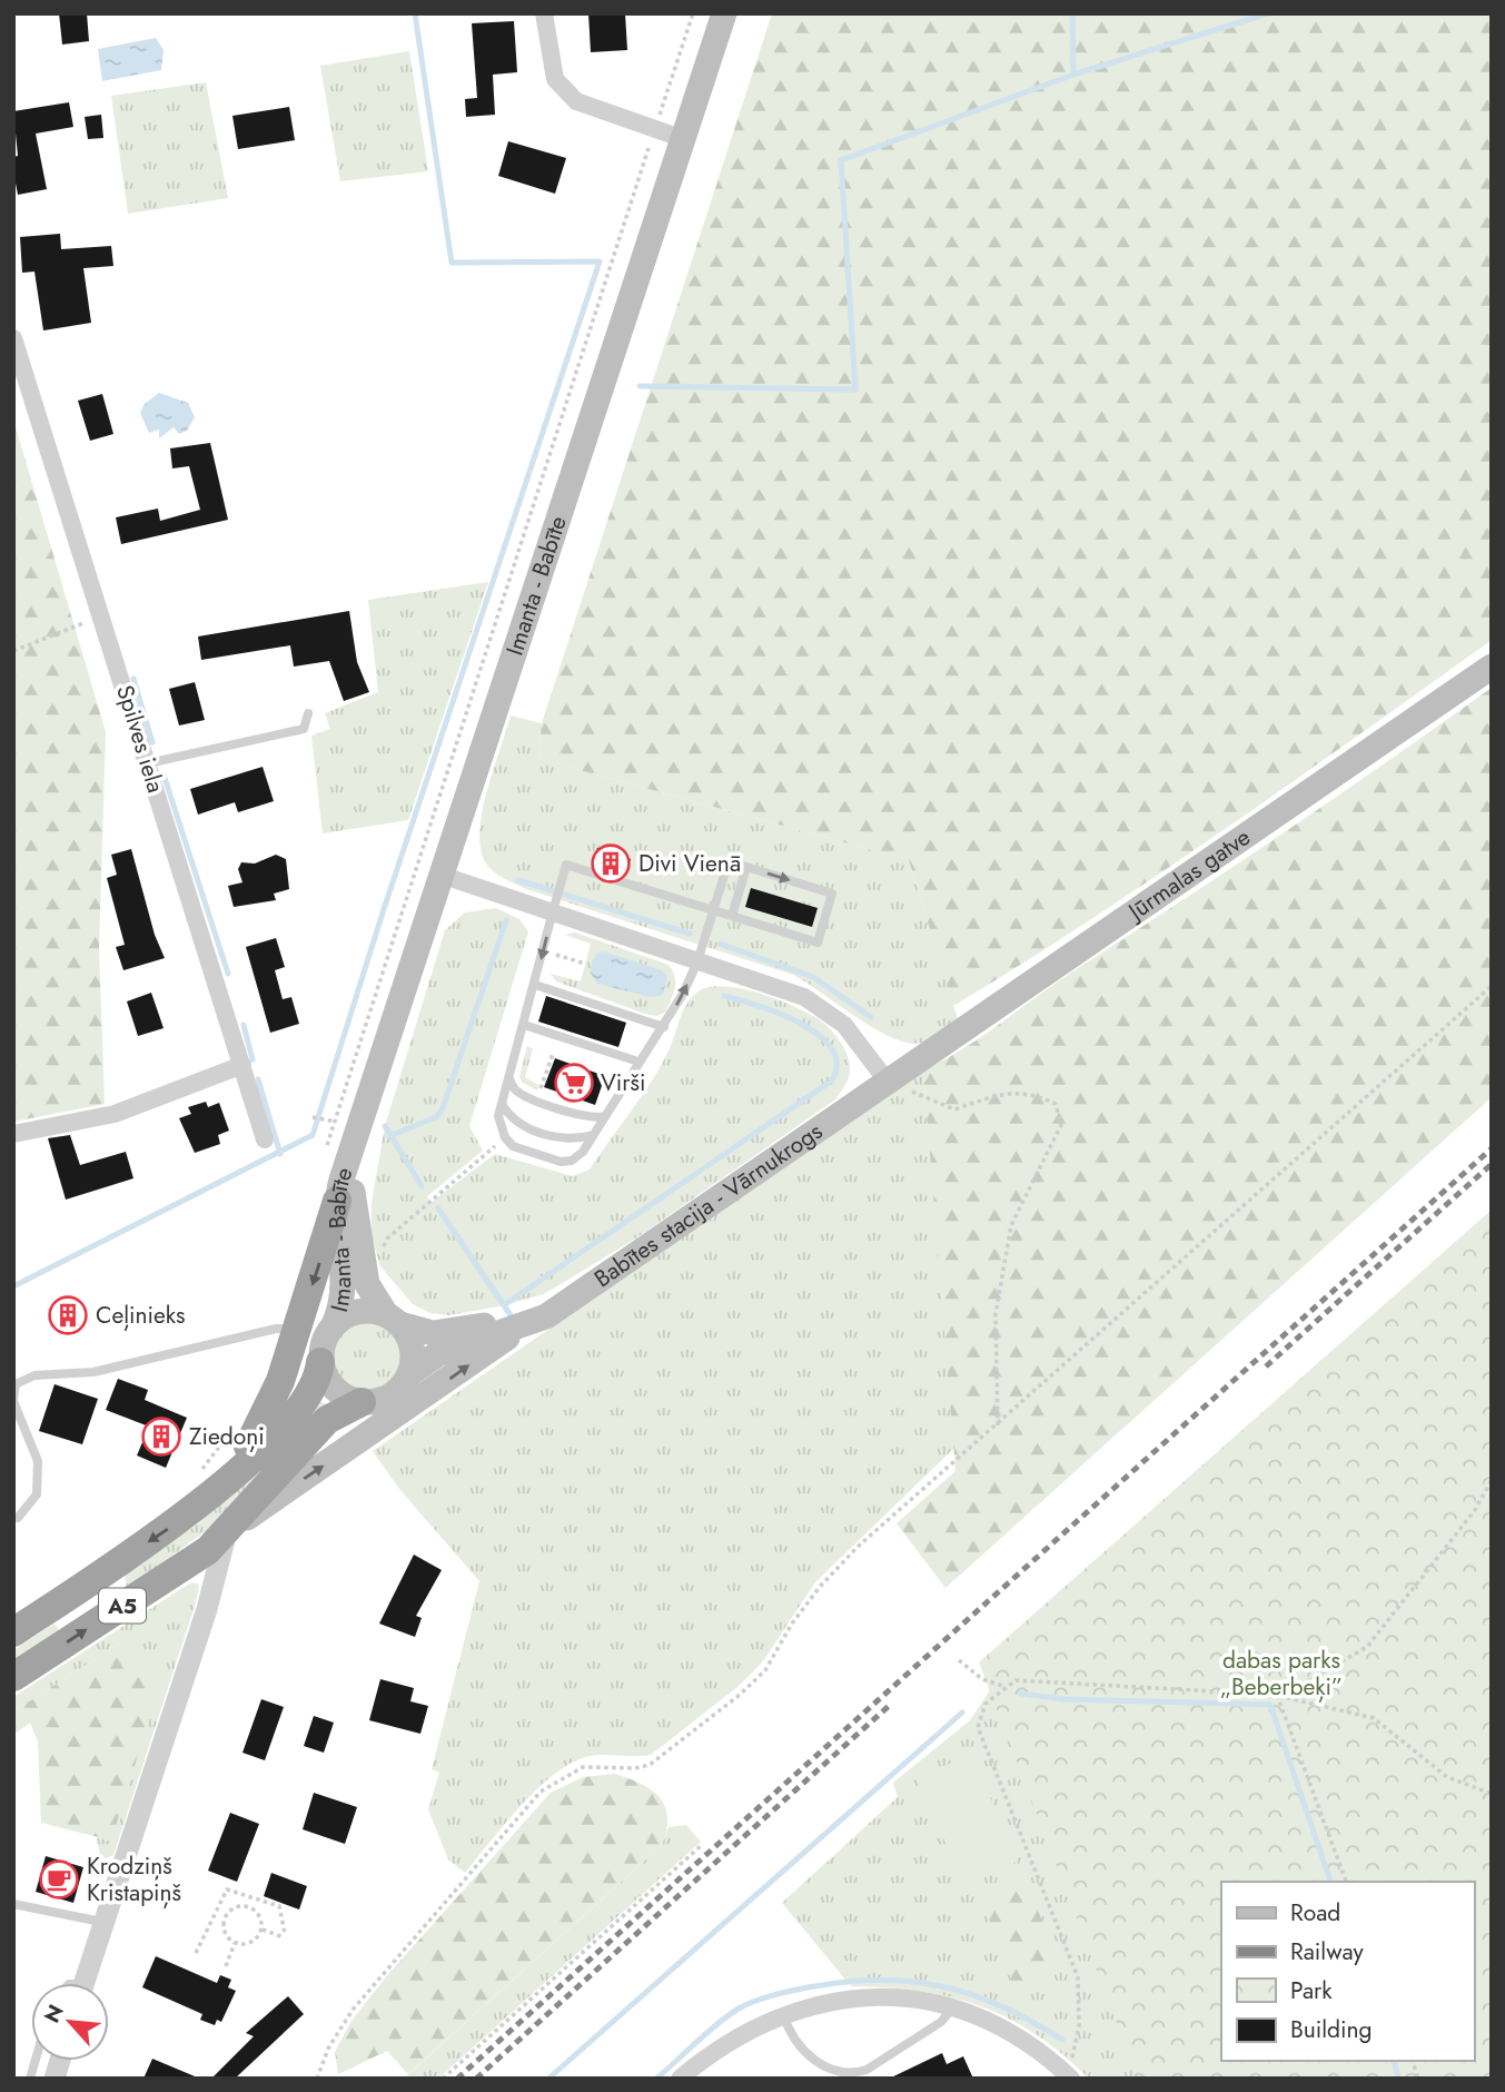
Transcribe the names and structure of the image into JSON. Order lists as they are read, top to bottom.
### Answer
{
  "streets": {
    "highway": ["A5"],
    "main road": ["Imanta - Babīte", "Jūrmalas gatve", "Babītes stacija - Vārnukrogs"],
    "street": ["Spilves iela"]
  },
  "crossings": [
    ["Imanta - Babīte", "Babītes stacija - Vārnukrogs"],
    ["Imanta - Babīte", "A5"],
    ["Jūrmalas gatve", "Babītes stacija - Vārnukrogs"],
    ["Babītes stacija - Vārnukrogs", "A5"]
  ],
  "parks": ["dabas parks „Beberbeķi”"],
  "places": {
    "building": ["Divi Vienā", "Ceļinieks", "Ziedoņi"],
    "supermarket": ["Virši"],
    "cafe": ["Krodziņš Kristapiņš"]
  },
  "legend": [
    "Road",
    "Railway",
    "Park",
    "Building"
  ],
  "north": "top left"
}
